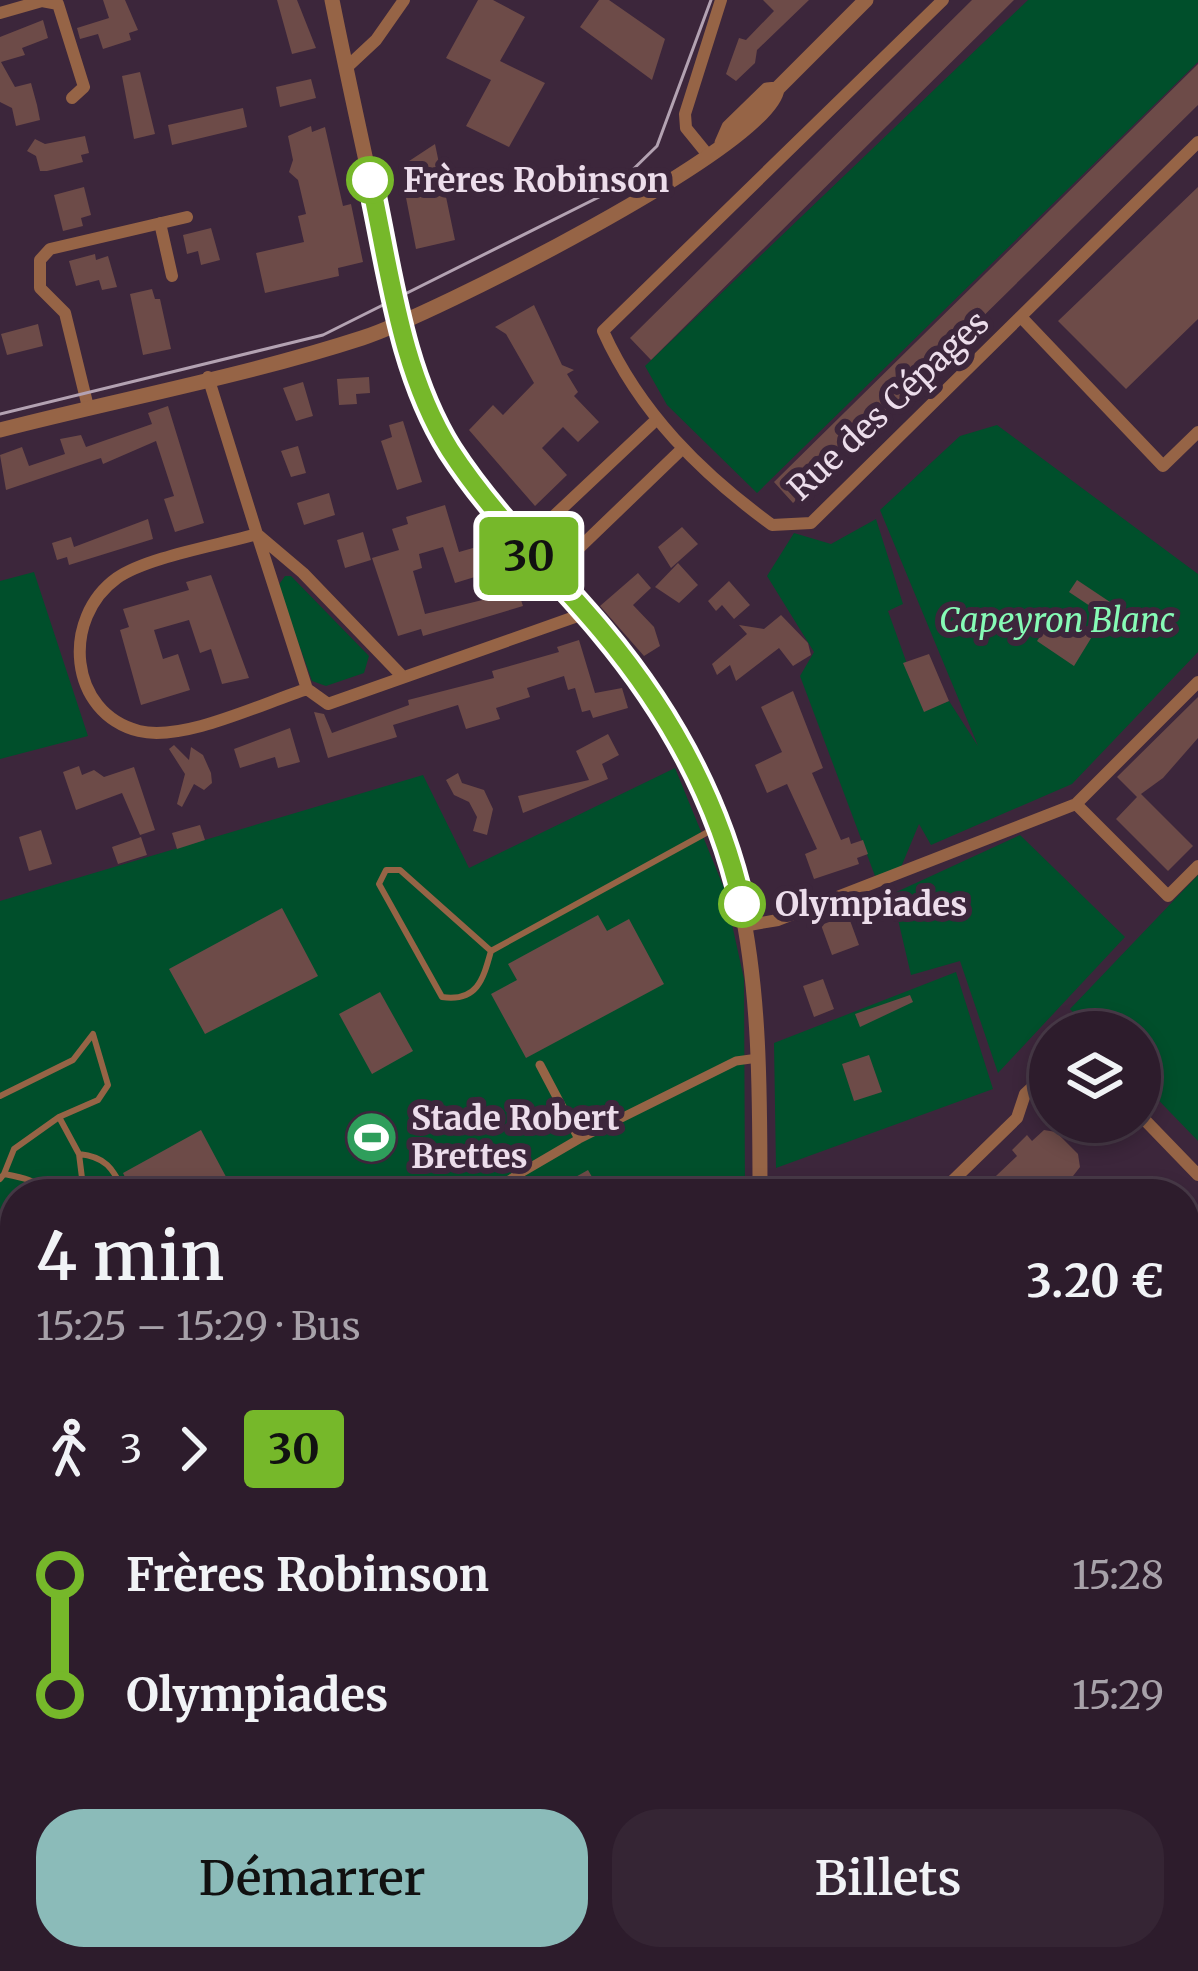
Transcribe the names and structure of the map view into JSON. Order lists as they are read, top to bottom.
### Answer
{
  "streets": {
    "street": ["Rue des Cépages"]
  },
  "parks": ["Capeyron Blanc"],
  "places": {
    "other": ["Frères Robinson", "Olympiades"],
    "sports": ["Stade Robert Brettes"]
  },
  "lines": ["bus line 30"],
  "page": {
    "on_map": "30",
    "heading": ["4 min", "15:25 – 15:29 · Bus", "3.20 €"],
    "legs": ["3", "30"],
    "list": [
      {
        "name": "Frères Robinson",
        "value": "15:28"
      },
      {
        "name": "Olympiades",
        "value": "15:29"
      }
    ],
    "buttons": ["Démarrer", "Billets"]
  }
}
